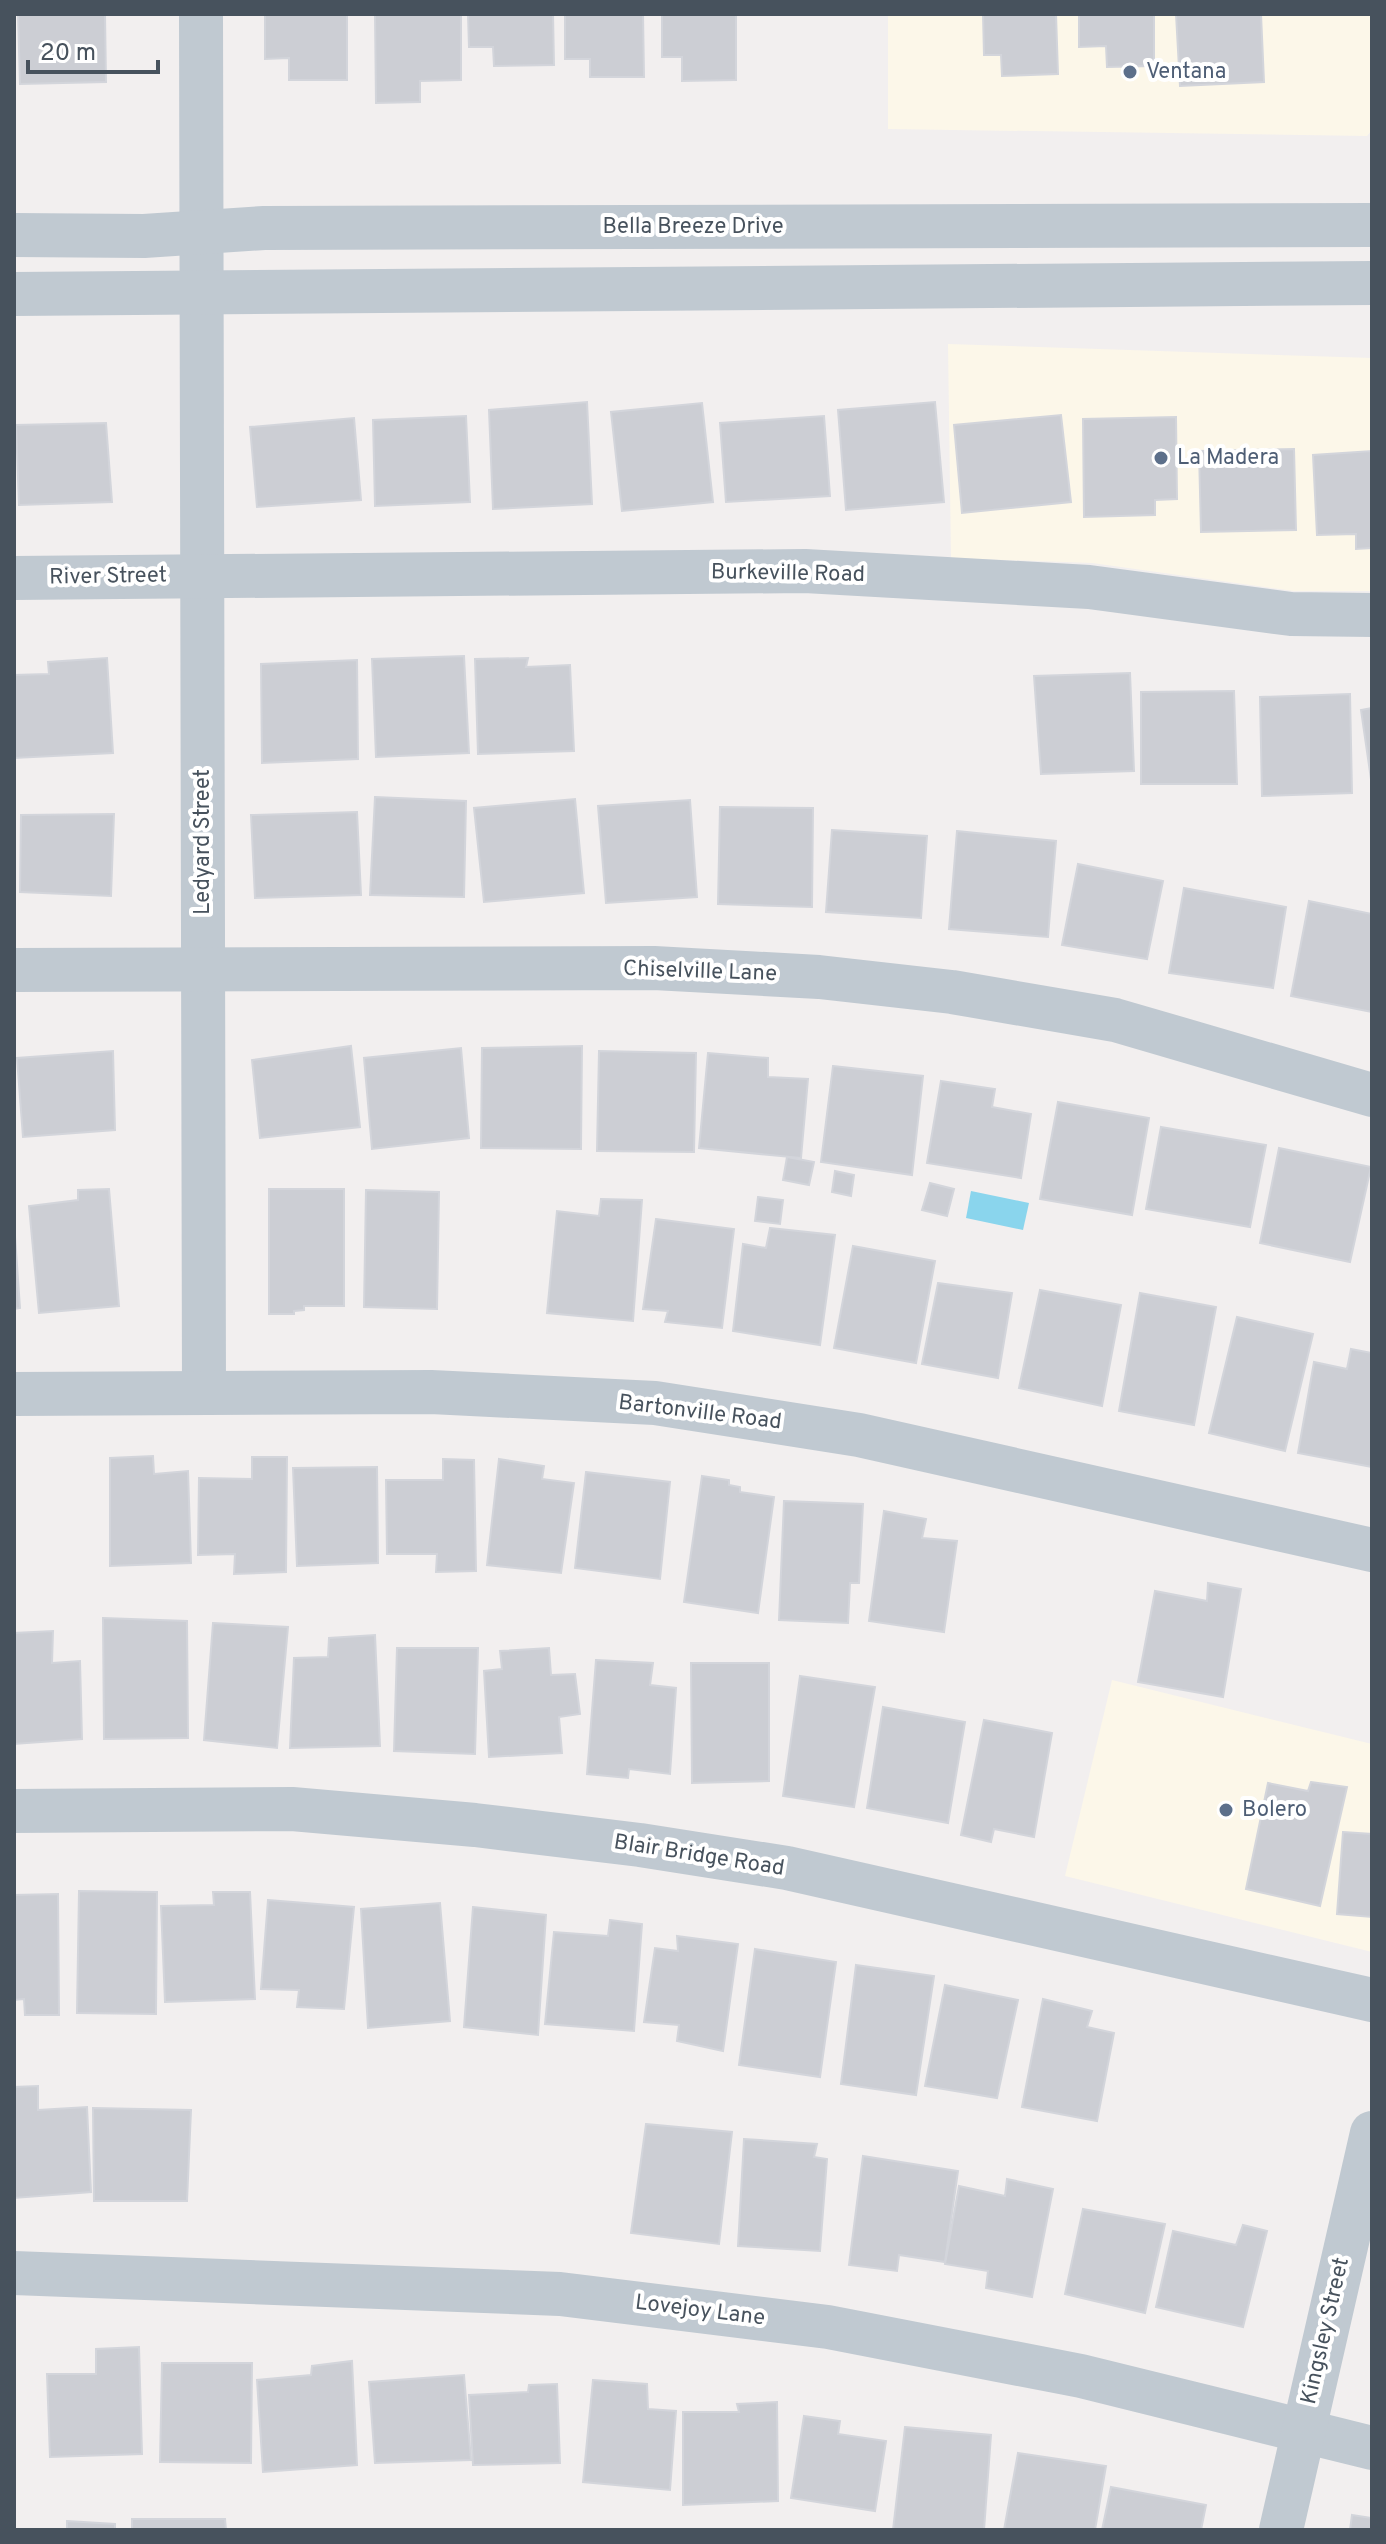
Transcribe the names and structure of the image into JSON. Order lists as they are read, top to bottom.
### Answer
{
  "streets": {
    "street": [
      "Bella Breeze Drive",
      "Burkeville Road",
      "River Street",
      "Ledyard Street",
      "Chiselville Lane",
      "Bartonville Road",
      "Blair Bridge Road",
      "Lovejoy Lane",
      "Kingsley Street"
    ]
  },
  "crossings": [
    ["Bella Breeze Drive", "Ledyard Street"],
    ["Burkeville Road", "River Street"],
    ["Burkeville Road", "Ledyard Street"],
    ["River Street", "Ledyard Street"],
    ["Ledyard Street", "Chiselville Lane"],
    ["Ledyard Street", "Bartonville Road"],
    ["Lovejoy Lane", "Kingsley Street"]
  ],
  "places": ["Ventana", "La Madera", "Bolero"],
  "scale_bar": "20 m"
}
